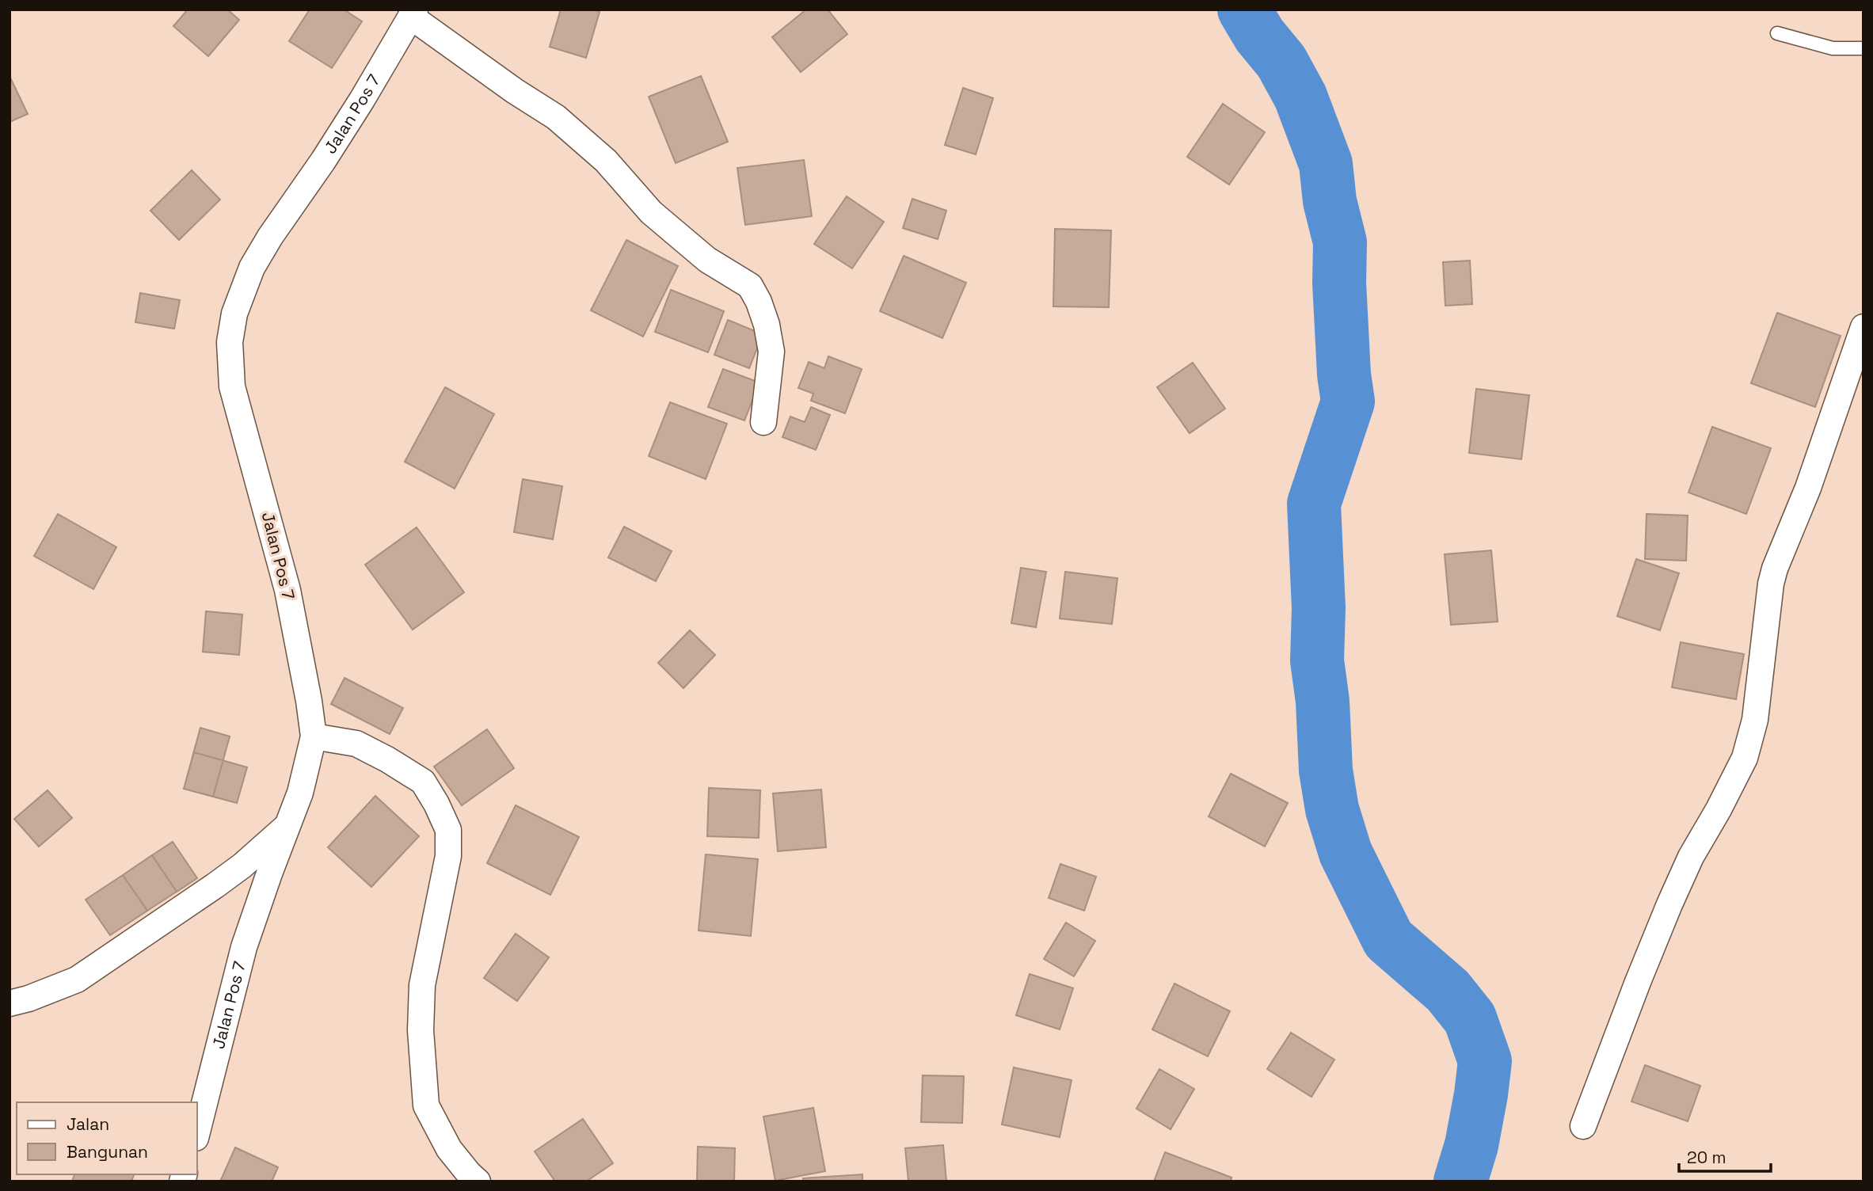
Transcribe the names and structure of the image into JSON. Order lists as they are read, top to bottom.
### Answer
{
  "streets": {
    "street": ["Jalan Pos 7"]
  },
  "legend": ["Jalan", "Bangunan"],
  "scale_bar": "20 m"
}
